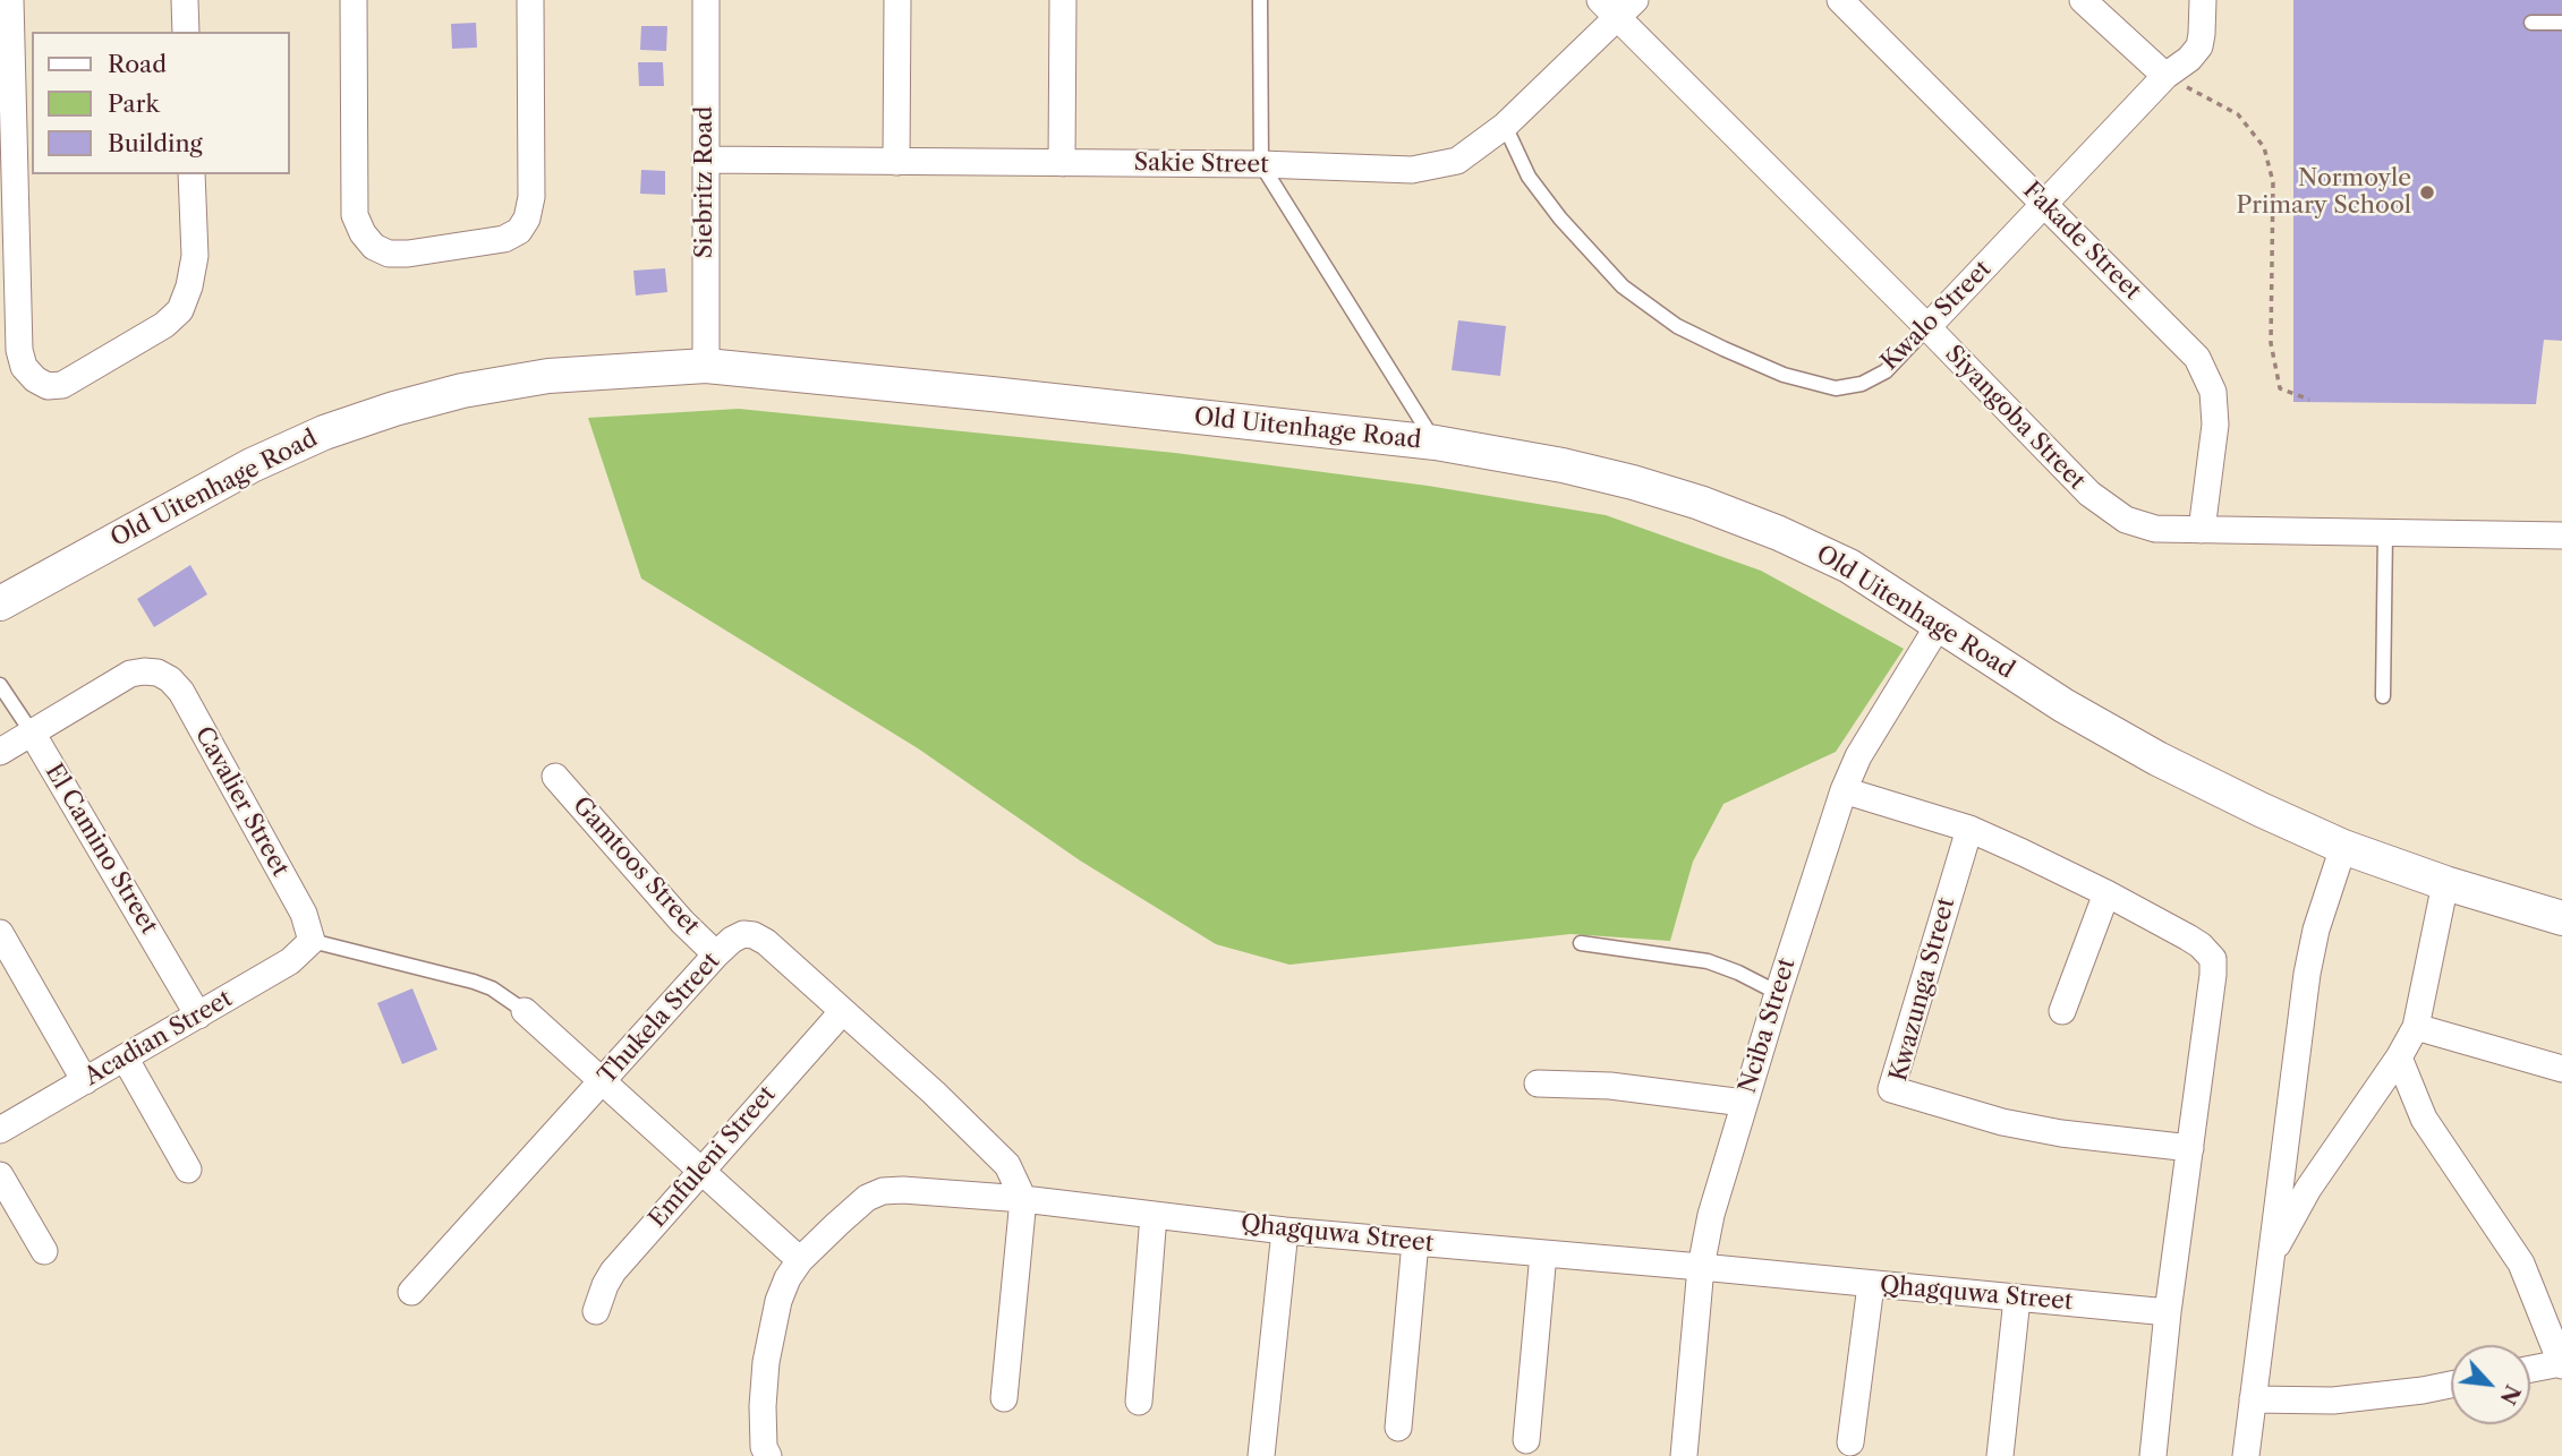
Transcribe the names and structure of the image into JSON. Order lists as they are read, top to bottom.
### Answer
{
  "streets": {
    "street": [
      "Sakie Street",
      "Siebritz Road",
      "Fakade Street",
      "Kwalo Street",
      "Siyangoba Street",
      "Old Uitenhage Road",
      "Cavalier Street",
      "El Camino Street",
      "Gamtoos Street",
      "Kwazunga Street",
      "Thukela Street",
      "Nciba Street",
      "Acadian Street",
      "Emfuleni Street",
      "Qhagquwa Street"
    ]
  },
  "crossings": [
    ["Sakie Street", "Siebritz Road"],
    ["Sakie Street", "Kwalo Street"],
    ["Sakie Street", "Siyangoba Street"],
    ["Siebritz Road", "Old Uitenhage Road"],
    ["Fakade Street", "Kwalo Street"],
    ["Fakade Street", "Siyangoba Street"],
    ["Kwalo Street", "Siyangoba Street"],
    ["Old Uitenhage Road", "Nciba Street"],
    ["Cavalier Street", "El Camino Street"],
    ["Cavalier Street", "Acadian Street"],
    ["El Camino Street", "Acadian Street"],
    ["Gamtoos Street", "Thukela Street"],
    ["Thukela Street", "Emfuleni Street"],
    ["Thukela Street", "Qhagquwa Street"],
    ["Nciba Street", "Qhagquwa Street"]
  ],
  "places": ["Normoyle Primary School"],
  "legend": ["Road", "Park", "Building"],
  "north": "bottom right"
}
